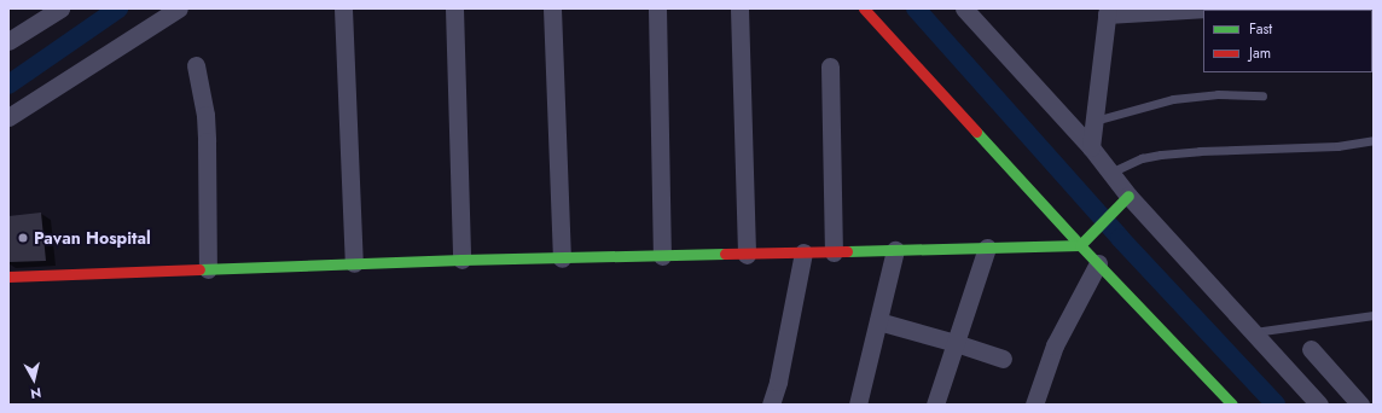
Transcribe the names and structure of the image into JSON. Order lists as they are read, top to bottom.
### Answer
{
  "places": ["Pavan Hospital"],
  "legend": ["Fast", "Jam"],
  "north": "bottom"
}
